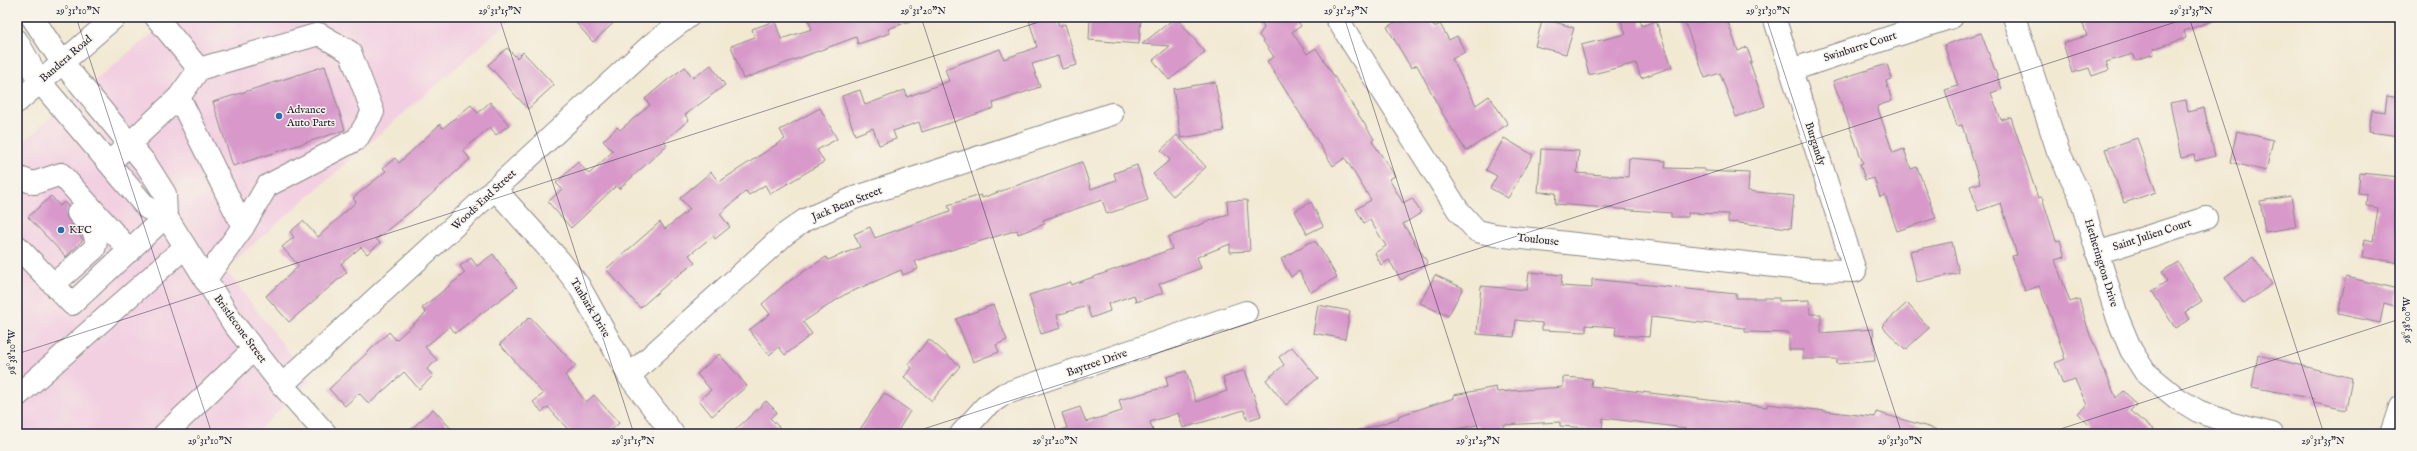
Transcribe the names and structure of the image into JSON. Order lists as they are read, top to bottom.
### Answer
{
  "streets": {
    "street": [
      "Swinburre Court",
      "Bandera Road",
      "Burgandy",
      "Woods End Street",
      "Jack Bean Street",
      "Saint Julien Court",
      "Toulouse",
      "Hetherington Drive",
      "Tanbark Drive",
      "Bristlecone Street",
      "Baytree Drive"
    ]
  },
  "crossings": [
    ["Swinburre Court", "Burgandy"],
    ["Bandera Road", "Bristlecone Street"],
    ["Burgandy", "Toulouse"],
    ["Woods End Street", "Tanbark Drive"],
    ["Woods End Street", "Bristlecone Street"],
    ["Jack Bean Street", "Tanbark Drive"],
    ["Saint Julien Court", "Hetherington Drive"]
  ],
  "places": ["Advance Auto Parts", "KFC"],
  "coordinates": [
    "29°31'10\"N",
    "29°31'15\"N",
    "29°31'20\"N",
    "29°31'25\"N",
    "29°31'30\"N",
    "29°31'35\"N",
    "98°38'00\"W",
    "98°38'10\"W"
  ]
}
